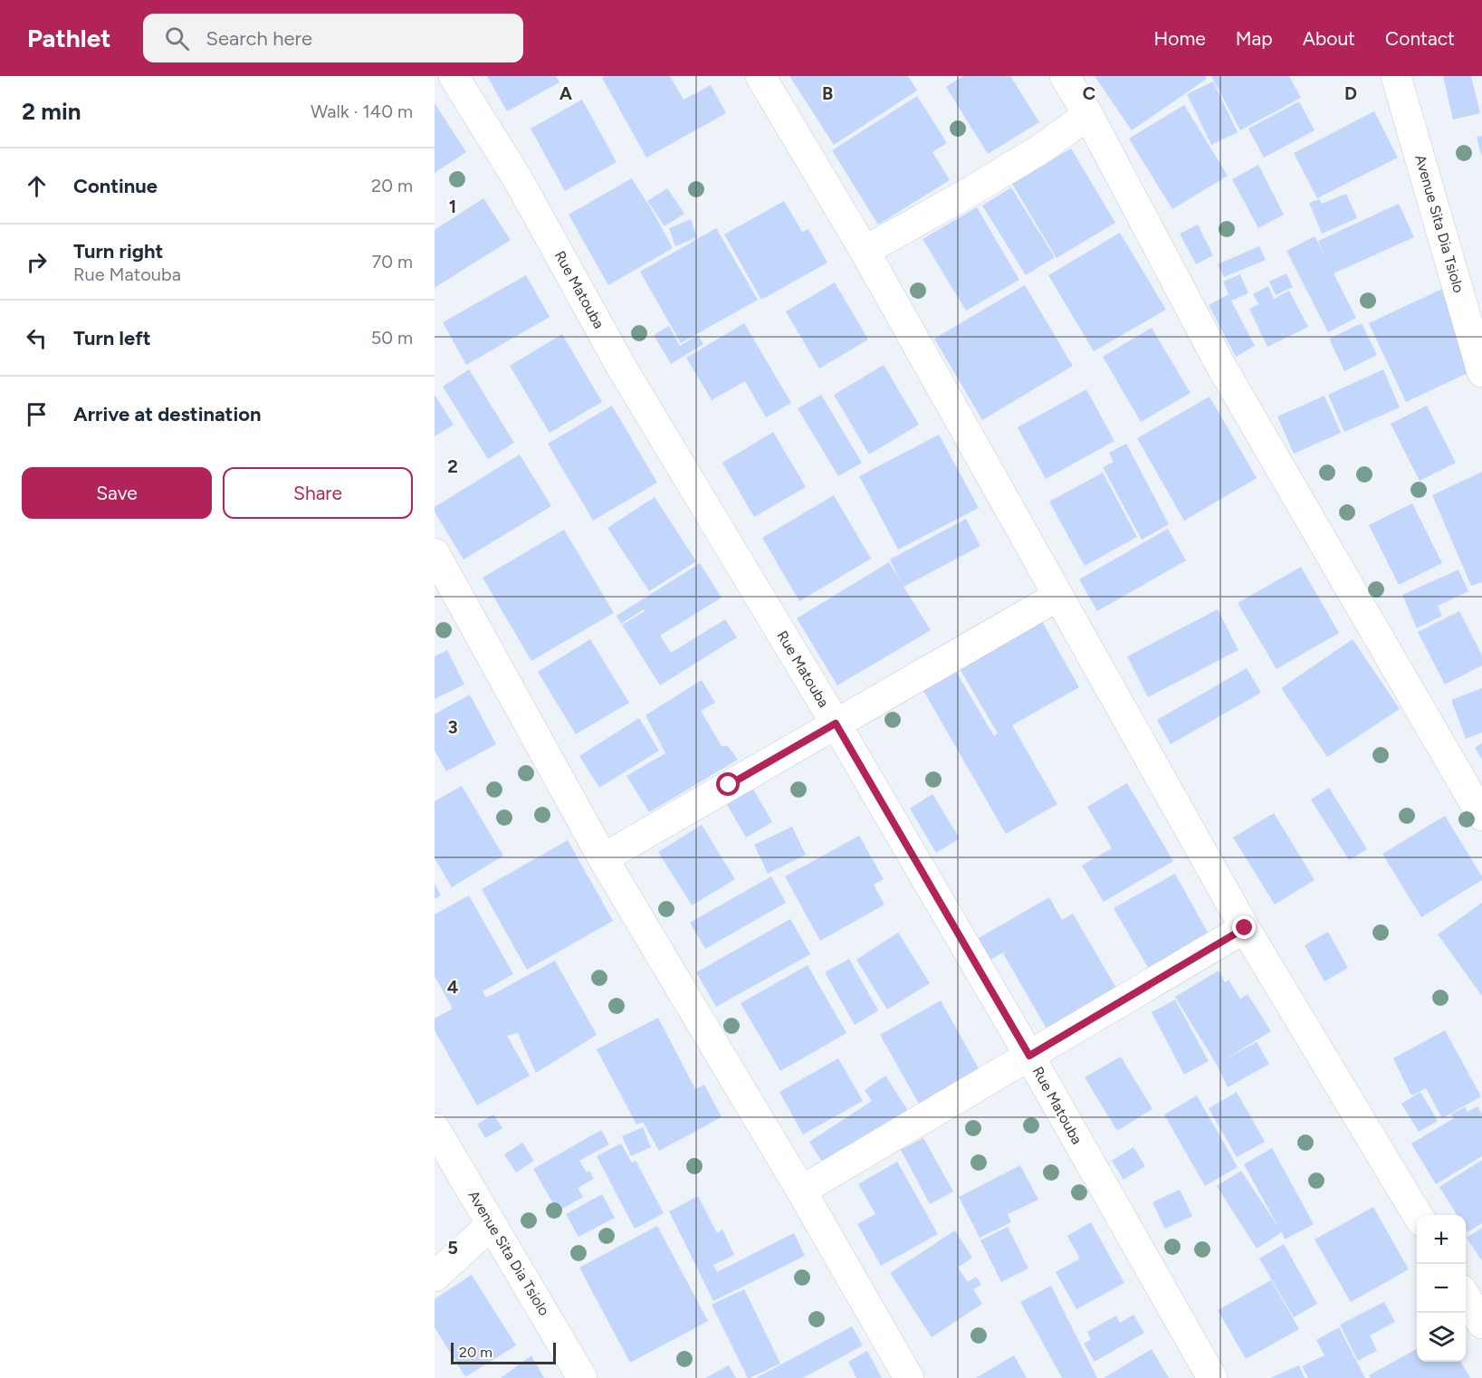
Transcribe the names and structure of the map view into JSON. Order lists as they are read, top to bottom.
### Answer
{
  "streets": {
    "street": ["Avenue Sita Dia Tsiolo", "Rue Matouba"]
  },
  "scale_bar": "20 m",
  "page": {
    "header": "Pathlet",
    "search": "Search here",
    "nav": [
      "Home",
      "Map",
      "About",
      "Contact"
    ],
    "heading": ["2 min", "Walk · 140 m"],
    "list": [
      ["Continue", "20 m"],
      ["Turn right", "Rue Matouba", "70 m"],
      ["Turn left", "50 m"],
      "Arrive at destination"
    ],
    "buttons": ["Save", "Share"],
    "map_buttons": ["+", "−"],
    "scale": "20 m"
  },
  "grid": {
    "columns": [
      "A",
      "B",
      "C",
      "D"
    ],
    "rows": [
      "1",
      "2",
      "3",
      "4",
      "5"
    ]
  }
}
